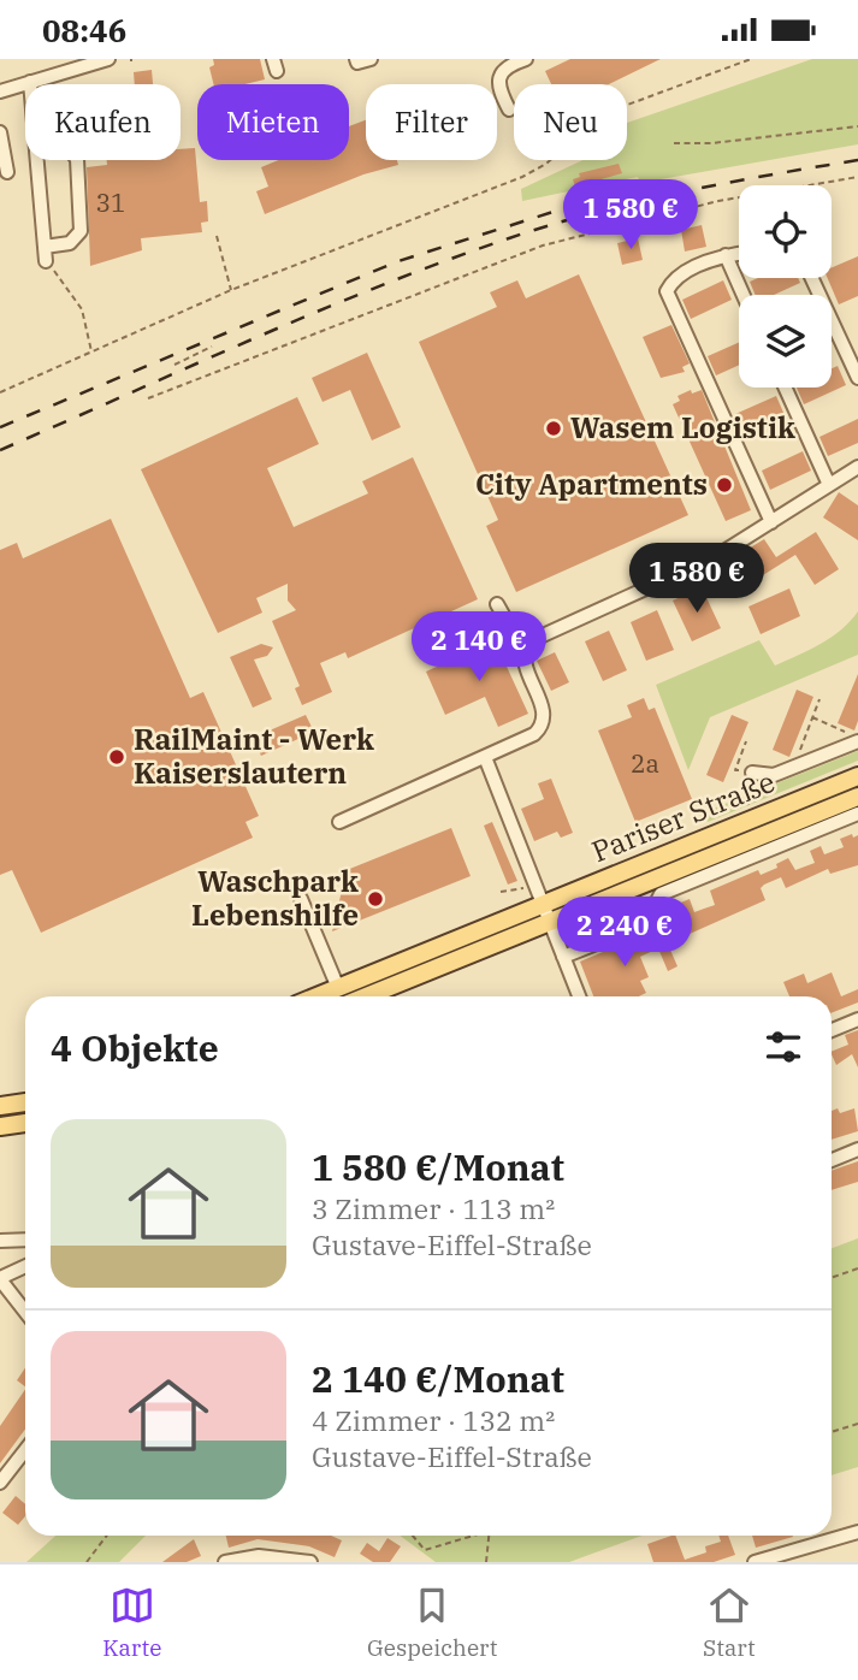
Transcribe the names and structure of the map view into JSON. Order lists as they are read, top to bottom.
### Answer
{
  "streets": {
    "main road": ["Pariser Straße"]
  },
  "places": [
    "Wasem Logistik",
    "City Apartments",
    "RailMaint - Werk Kaiserslautern",
    "Waschpark Lebenshilfe"
  ],
  "house_numbers": ["31", "2a"],
  "page": {
    "status": "08:46",
    "chip": [
      "Kaufen",
      "Mieten",
      "Filter",
      "Neu"
    ],
    "price": [
      "1 580 €",
      "1 580 €",
      "2 140 €",
      "2 240 €"
    ],
    "heading": "4 Objekte",
    "list": [
      {
        "name": "1 580 €/Monat",
        "note": "3 Zimmer · 113 m² · Gustave-Eiffel-Straße"
      },
      {
        "name": "2 140 €/Monat",
        "note": "4 Zimmer · 132 m² · Gustave-Eiffel-Straße"
      }
    ],
    "tabs": ["Karte", "Gespeichert", "Start"]
  }
}
